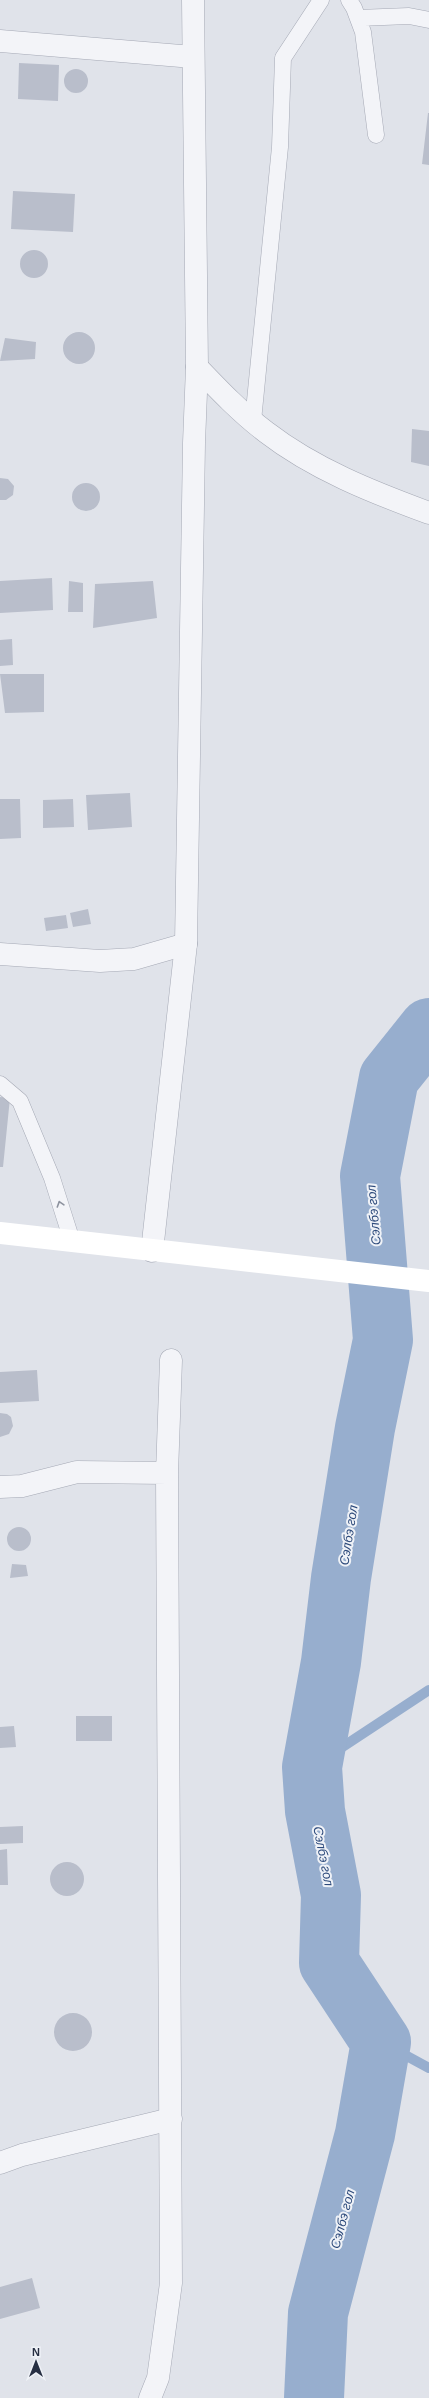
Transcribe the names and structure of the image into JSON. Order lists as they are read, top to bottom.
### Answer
{
  "water": ["Сэлбэ гол"],
  "north": "top"
}
